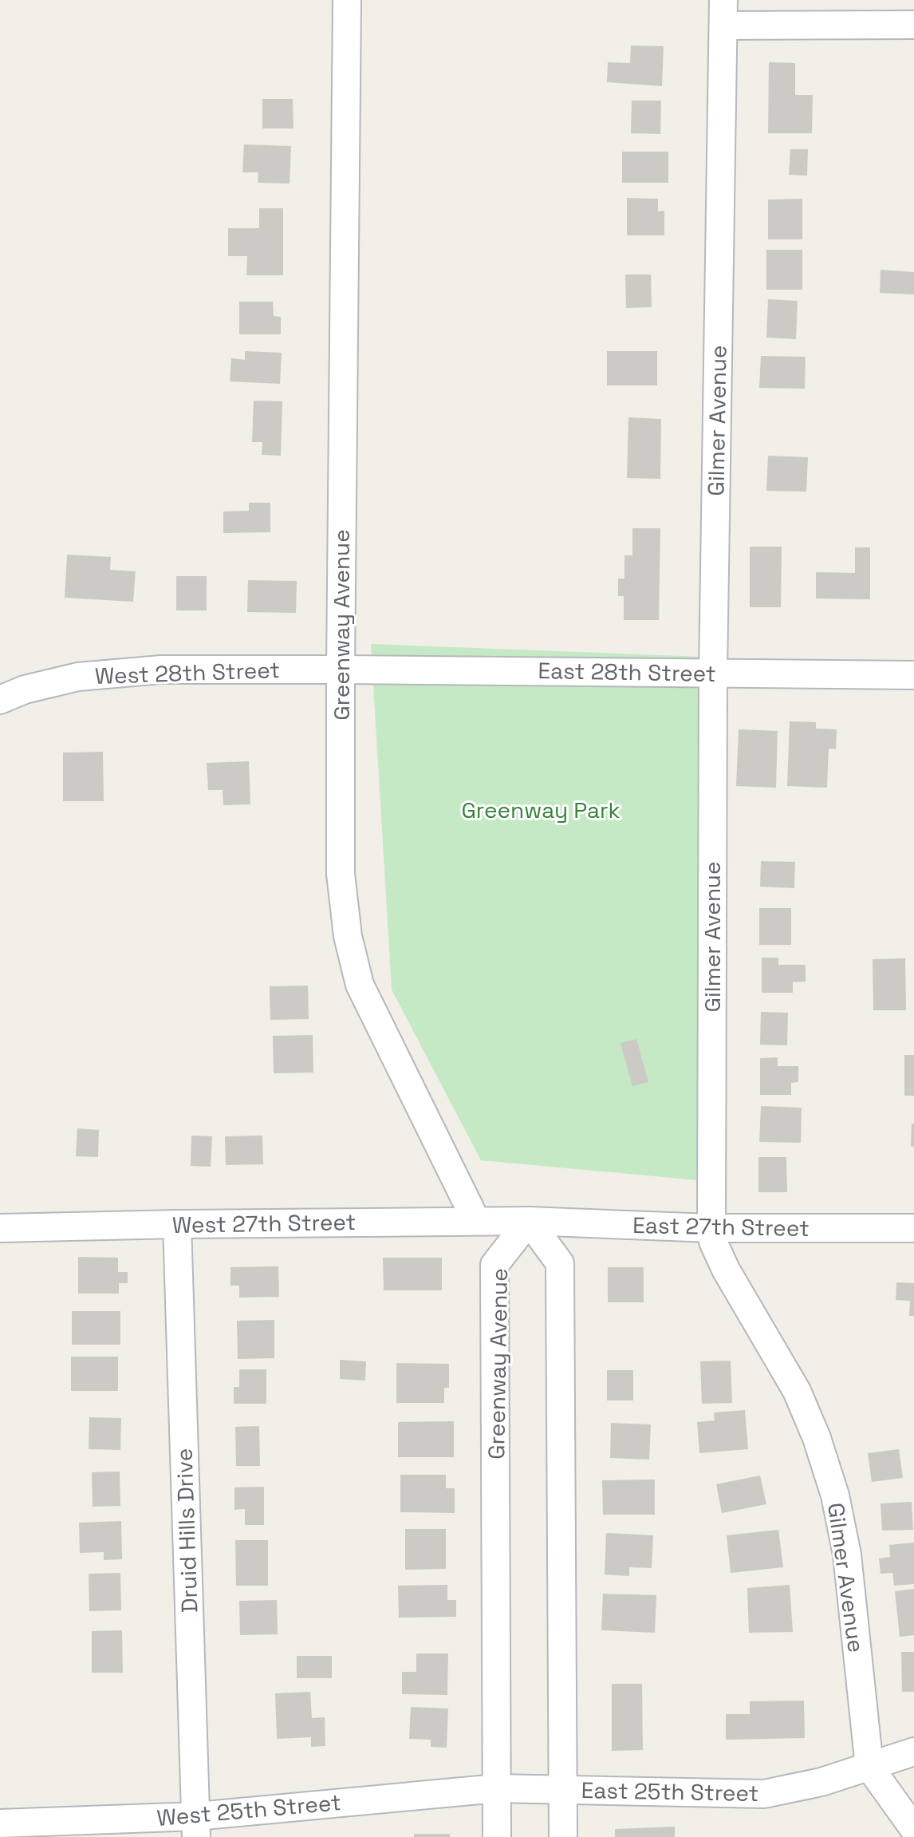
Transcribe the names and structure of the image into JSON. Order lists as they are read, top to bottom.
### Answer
{
  "streets": {
    "street": [
      "Gilmer Avenue",
      "Greenway Avenue",
      "East 28th Street",
      "West 28th Street",
      "West 27th Street",
      "East 27th Street",
      "Druid Hills Drive",
      "East 25th Street",
      "West 25th Street"
    ]
  },
  "crossings": [
    ["Gilmer Avenue", "East 28th Street"],
    ["Gilmer Avenue", "East 27th Street"],
    ["Gilmer Avenue", "East 25th Street"],
    ["Greenway Avenue", "East 28th Street"],
    ["Greenway Avenue", "West 28th Street"],
    ["Greenway Avenue", "West 27th Street"],
    ["Greenway Avenue", "East 27th Street"],
    ["Greenway Avenue", "East 25th Street"],
    ["Greenway Avenue", "West 25th Street"],
    ["East 28th Street", "West 28th Street"],
    ["West 27th Street", "East 27th Street"],
    ["West 27th Street", "Druid Hills Drive"],
    ["Druid Hills Drive", "West 25th Street"],
    ["East 25th Street", "West 25th Street"]
  ],
  "parks": ["Greenway Park"]
}
